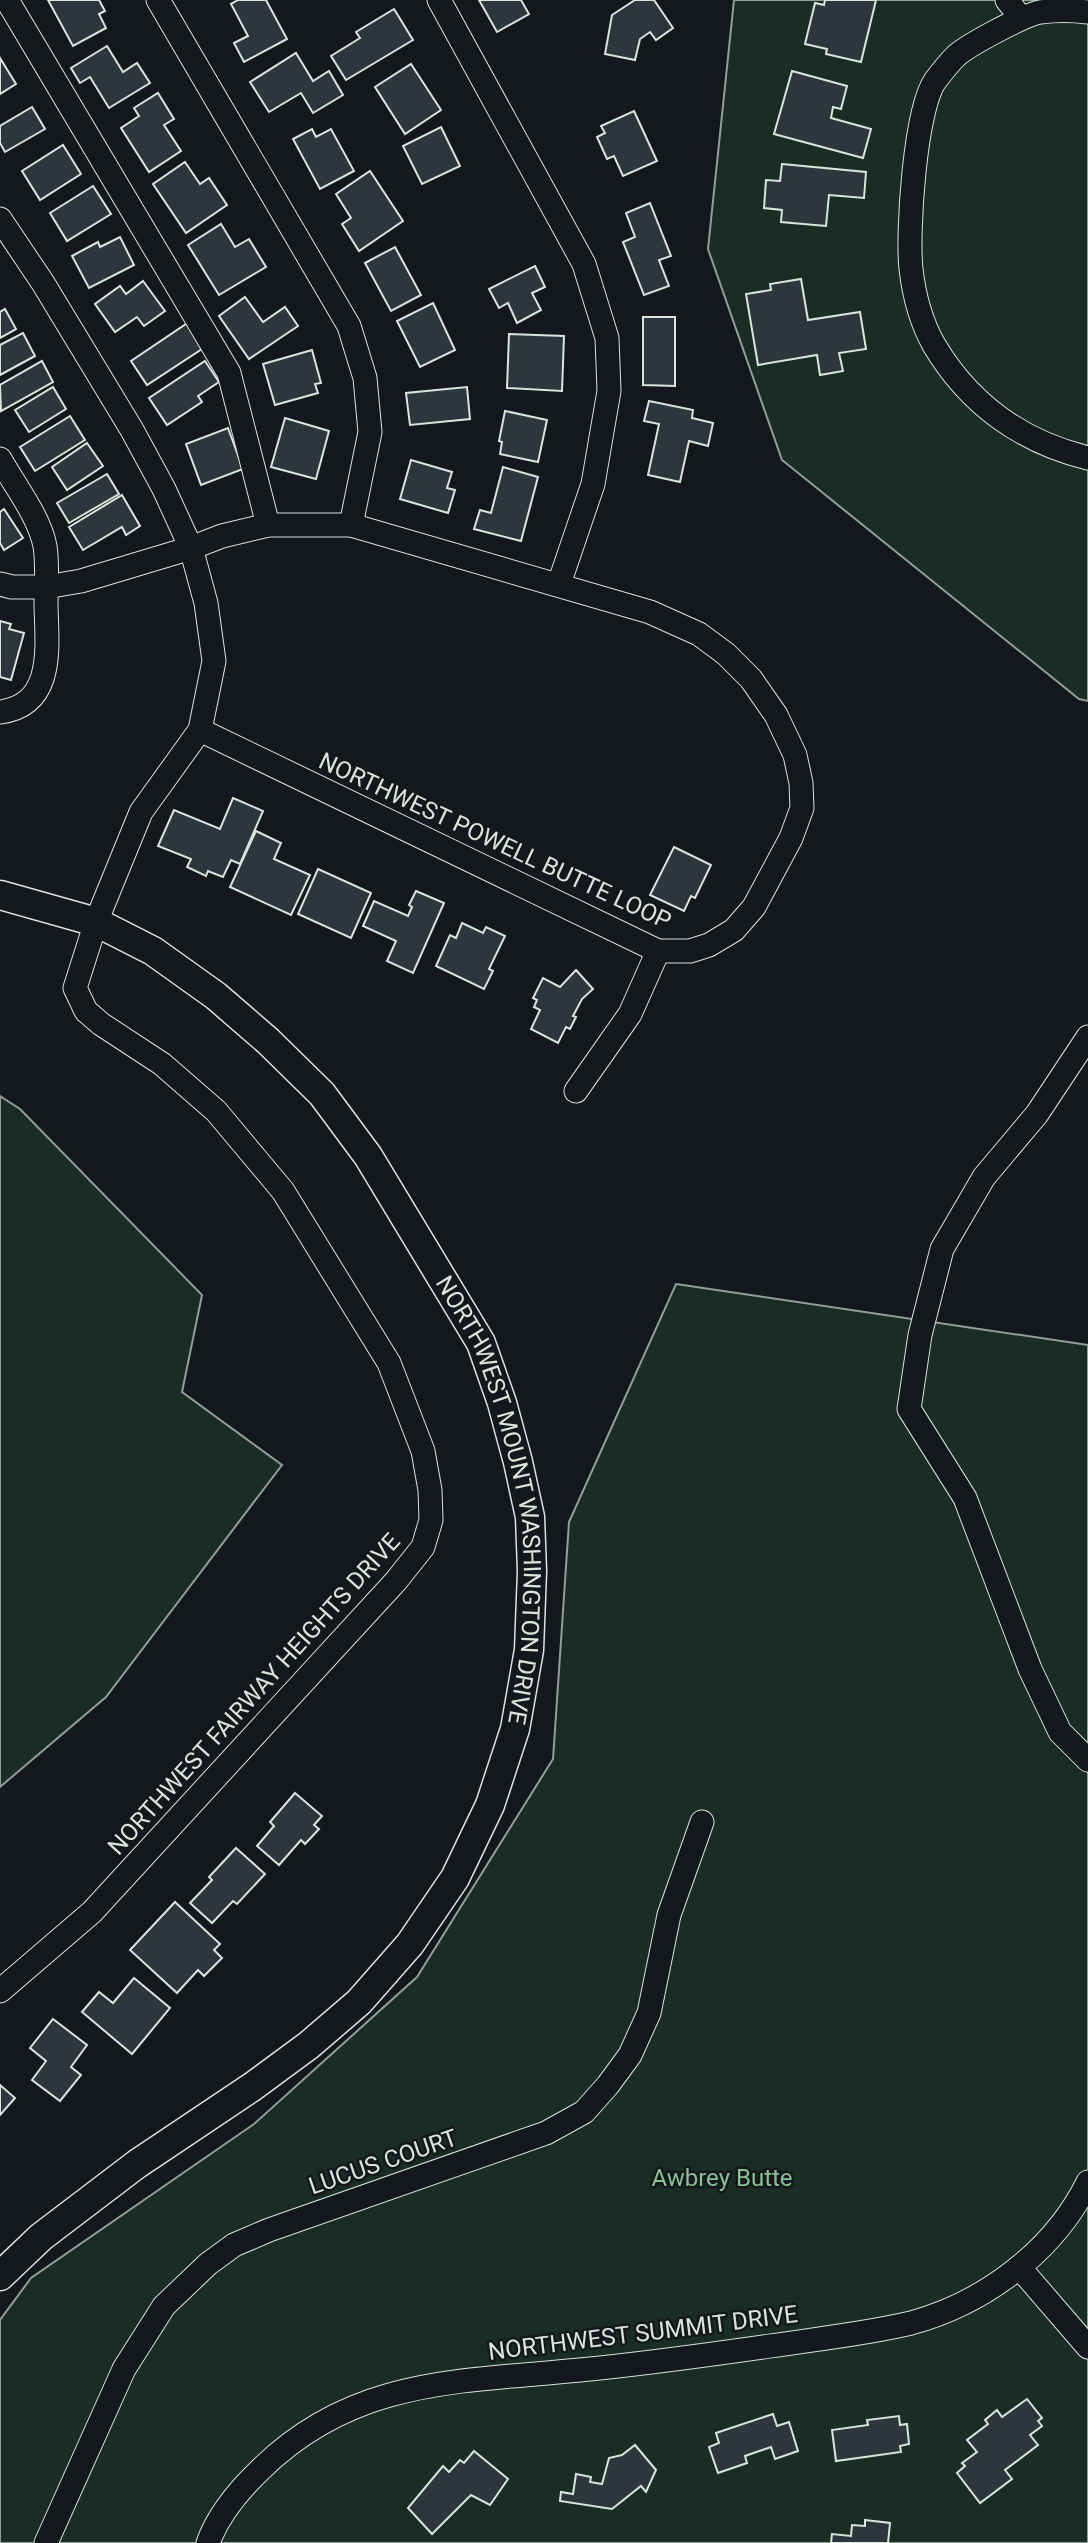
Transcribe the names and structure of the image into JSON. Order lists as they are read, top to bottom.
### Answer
{
  "streets": {
    "main road": ["NORTHWEST MOUNT WASHINGTON DRIVE"],
    "street": [
      "NORTHWEST POWELL BUTTE LOOP",
      "NORTHWEST FAIRWAY HEIGHTS DRIVE",
      "LUCUS COURT",
      "NORTHWEST SUMMIT DRIVE"
    ]
  },
  "crossings": [
    ["NORTHWEST POWELL BUTTE LOOP", "NORTHWEST FAIRWAY HEIGHTS DRIVE"],
    ["NORTHWEST MOUNT WASHINGTON DRIVE", "NORTHWEST FAIRWAY HEIGHTS DRIVE"]
  ],
  "parks": ["Awbrey Butte"]
}
